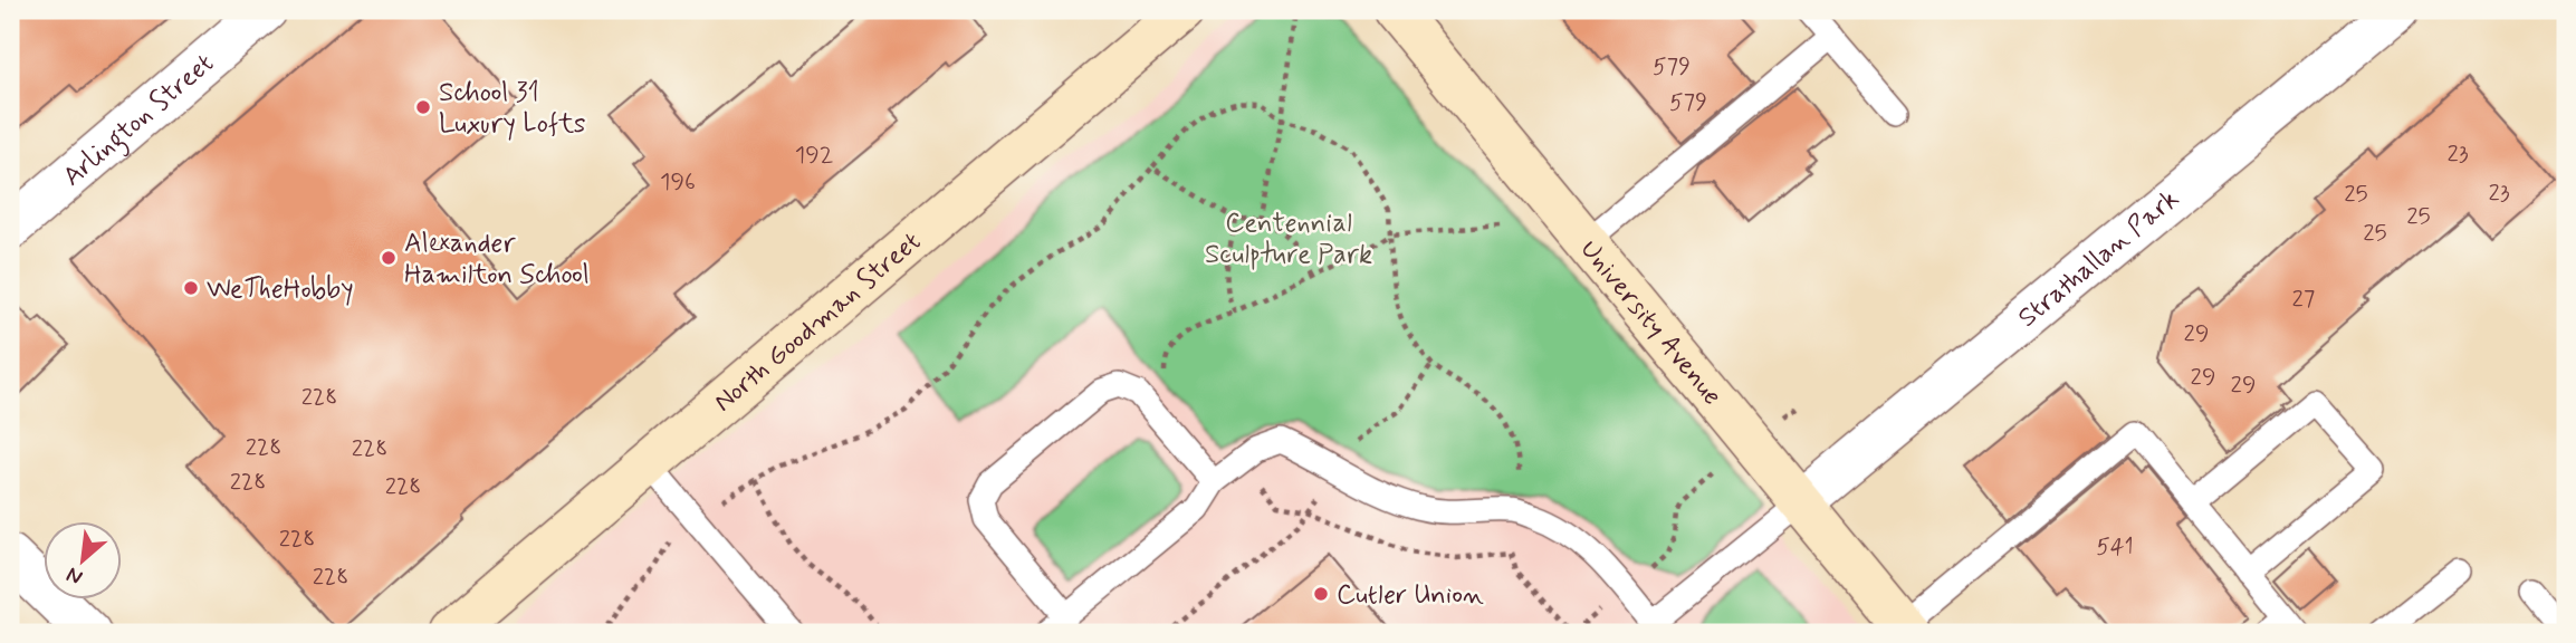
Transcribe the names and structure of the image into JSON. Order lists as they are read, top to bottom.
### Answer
{
  "streets": {
    "main road": ["North Goodman Street", "University Avenue"],
    "street": ["Arlington Street", "Strathallan Park"]
  },
  "crossings": [
    ["Strathallan Park", "University Avenue"]
  ],
  "parks": ["Centennial Sculpture Park"],
  "places": [
    "School 31 Luxury Lofts",
    "Alexander Hamilton School",
    "WeTheHobby",
    "Cutler Union"
  ],
  "house_numbers": [
    "579",
    "579",
    "23",
    "192",
    "196",
    "23",
    "25",
    "25",
    "25",
    "27",
    "29",
    "29",
    "29",
    "228",
    "228",
    "228",
    "228",
    "228",
    "228",
    "541",
    "228"
  ],
  "north": "bottom left"
}
